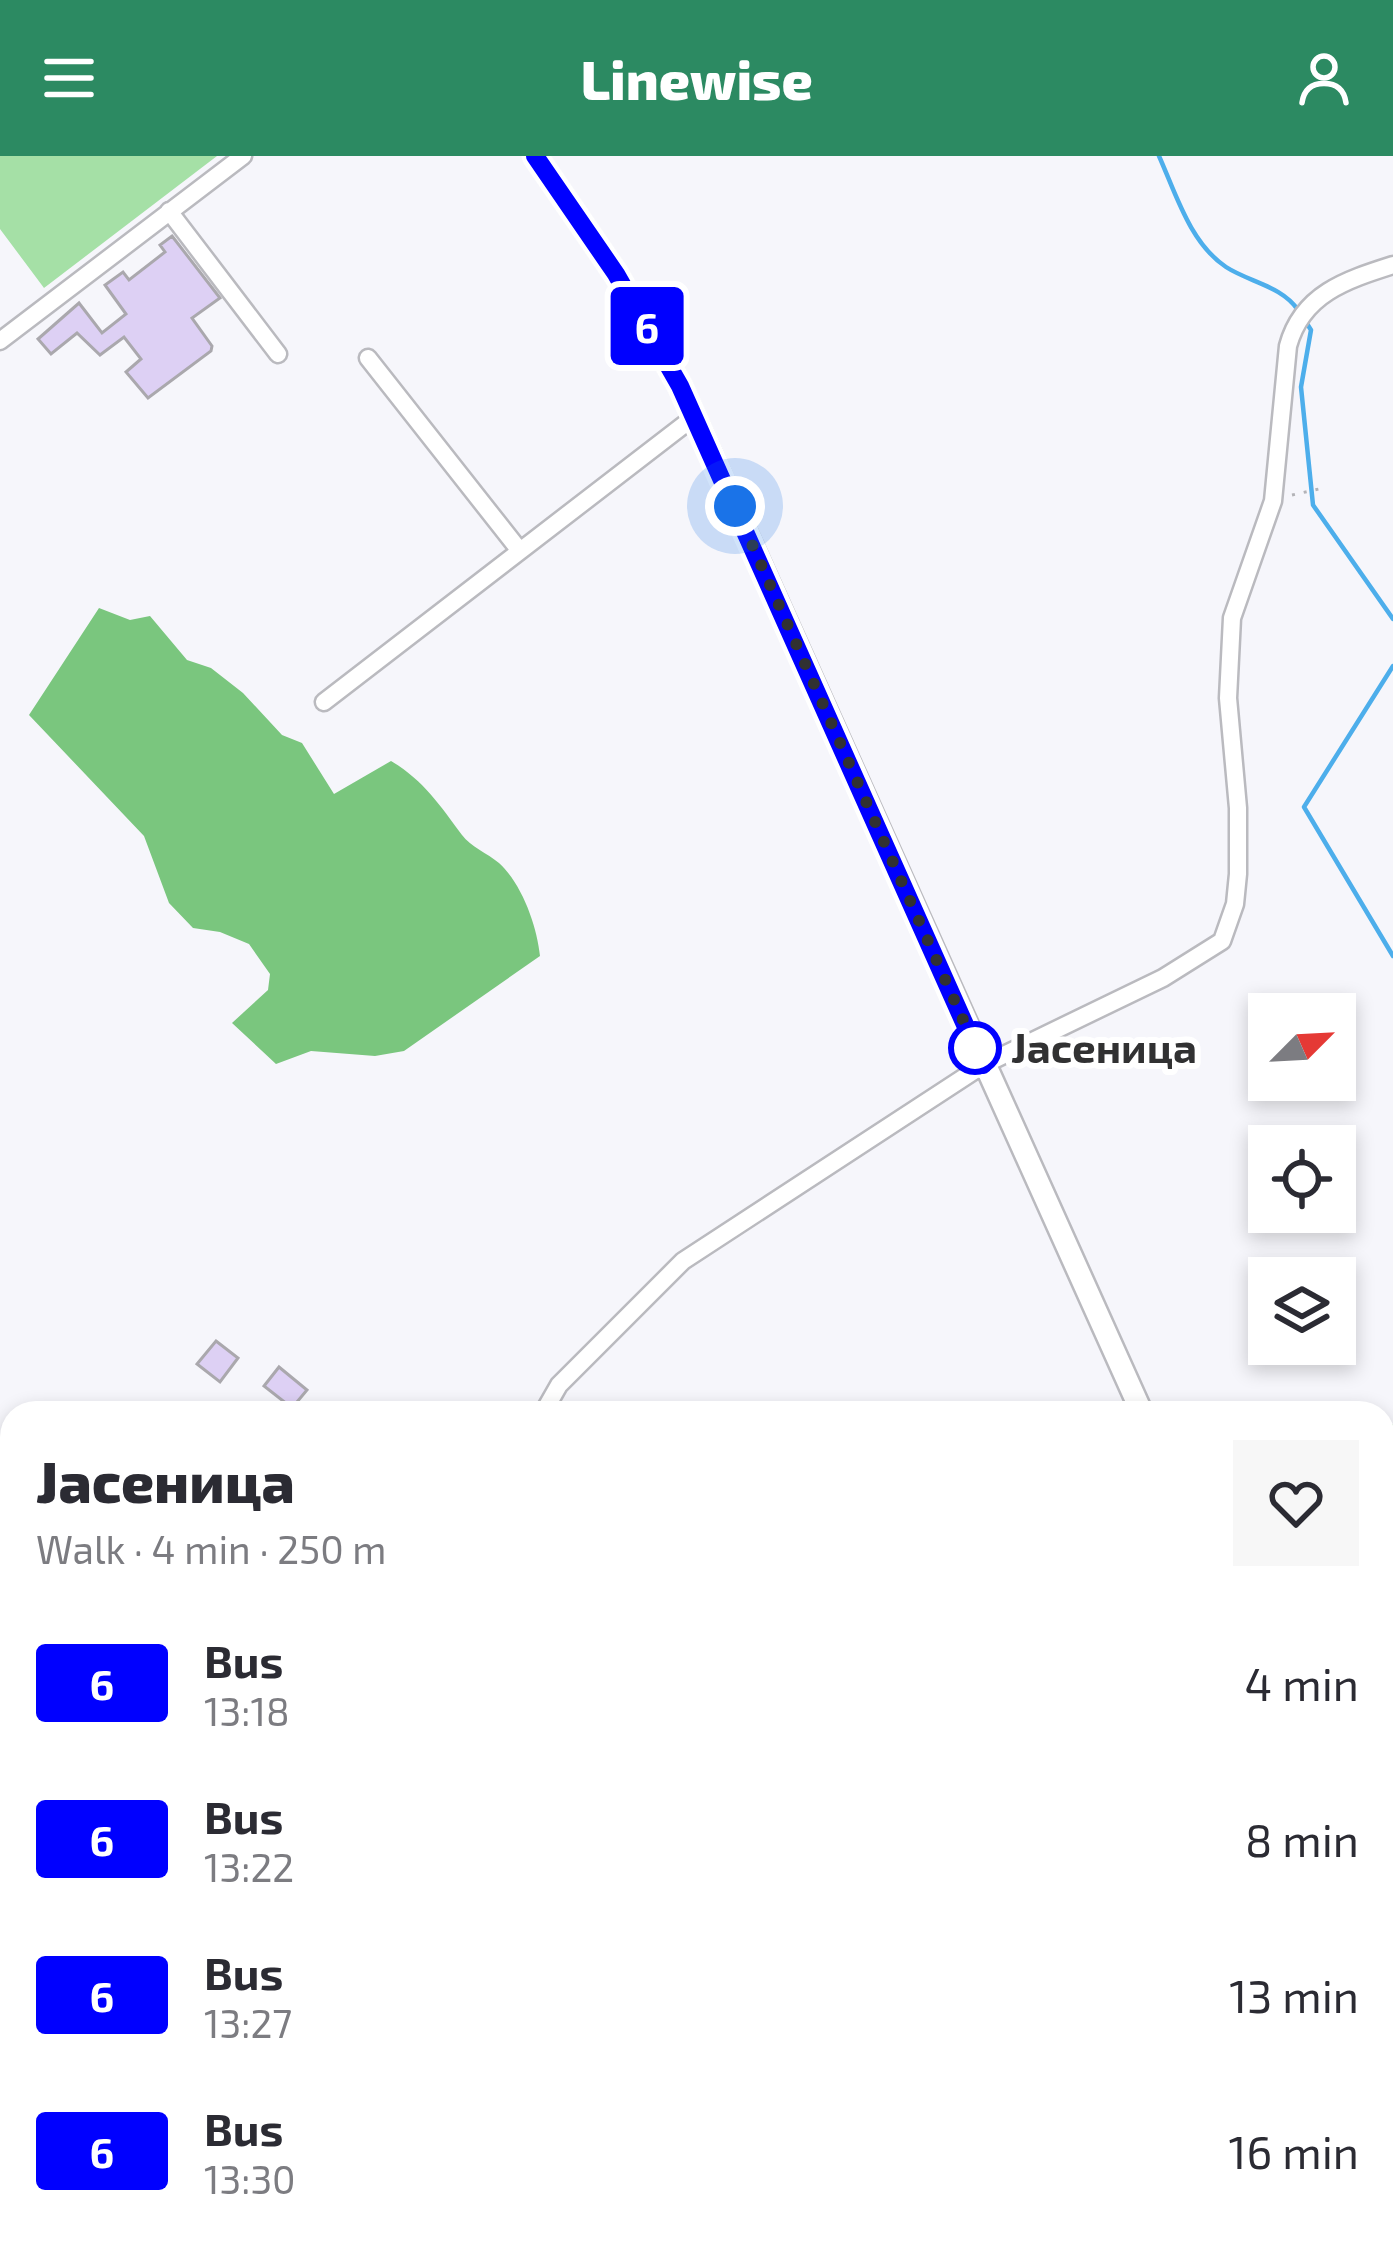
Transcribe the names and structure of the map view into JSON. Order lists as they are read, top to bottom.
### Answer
{
  "places": ["Јасеница"],
  "lines": ["bus line 6"],
  "north": "top right",
  "page": {
    "header": "Linewise",
    "on_map": "6",
    "heading": ["Јасеница", "Walk · 4 min · 250 m"],
    "list": [
      {
        "mark": "6",
        "name": "Bus",
        "note": "13:18",
        "value": "4 min"
      },
      {
        "mark": "6",
        "name": "Bus",
        "note": "13:22",
        "value": "8 min"
      },
      {
        "mark": "6",
        "name": "Bus",
        "note": "13:27",
        "value": "13 min"
      },
      {
        "mark": "6",
        "name": "Bus",
        "note": "13:30",
        "value": "16 min"
      }
    ]
  }
}
